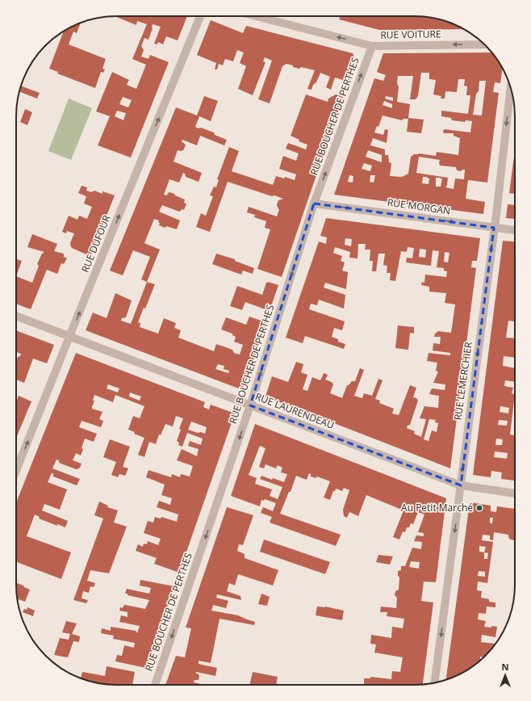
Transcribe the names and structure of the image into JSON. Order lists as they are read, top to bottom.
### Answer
{
  "streets": {
    "street": [
      "RUE VOITURE",
      "RUE BOUCHER DE PERTHES",
      "RUE MORGAN",
      "RUE DUFOUR",
      "RUE LEMERCHIER",
      "RUE LAURENDEAU"
    ]
  },
  "crossings": [
    ["RUE VOITURE", "RUE BOUCHER DE PERTHES"],
    ["RUE BOUCHER DE PERTHES", "RUE MORGAN"],
    ["RUE BOUCHER DE PERTHES", "RUE LAURENDEAU"],
    ["RUE MORGAN", "RUE LEMERCHIER"],
    ["RUE DUFOUR", "RUE LAURENDEAU"],
    ["RUE LEMERCHIER", "RUE LAURENDEAU"]
  ],
  "one_way": [
    "RUE VOITURE",
    "RUE MORGAN",
    "RUE DUFOUR",
    "RUE LEMERCHIER"
  ],
  "places": ["Au Petit Marché"],
  "north": "top"
}
